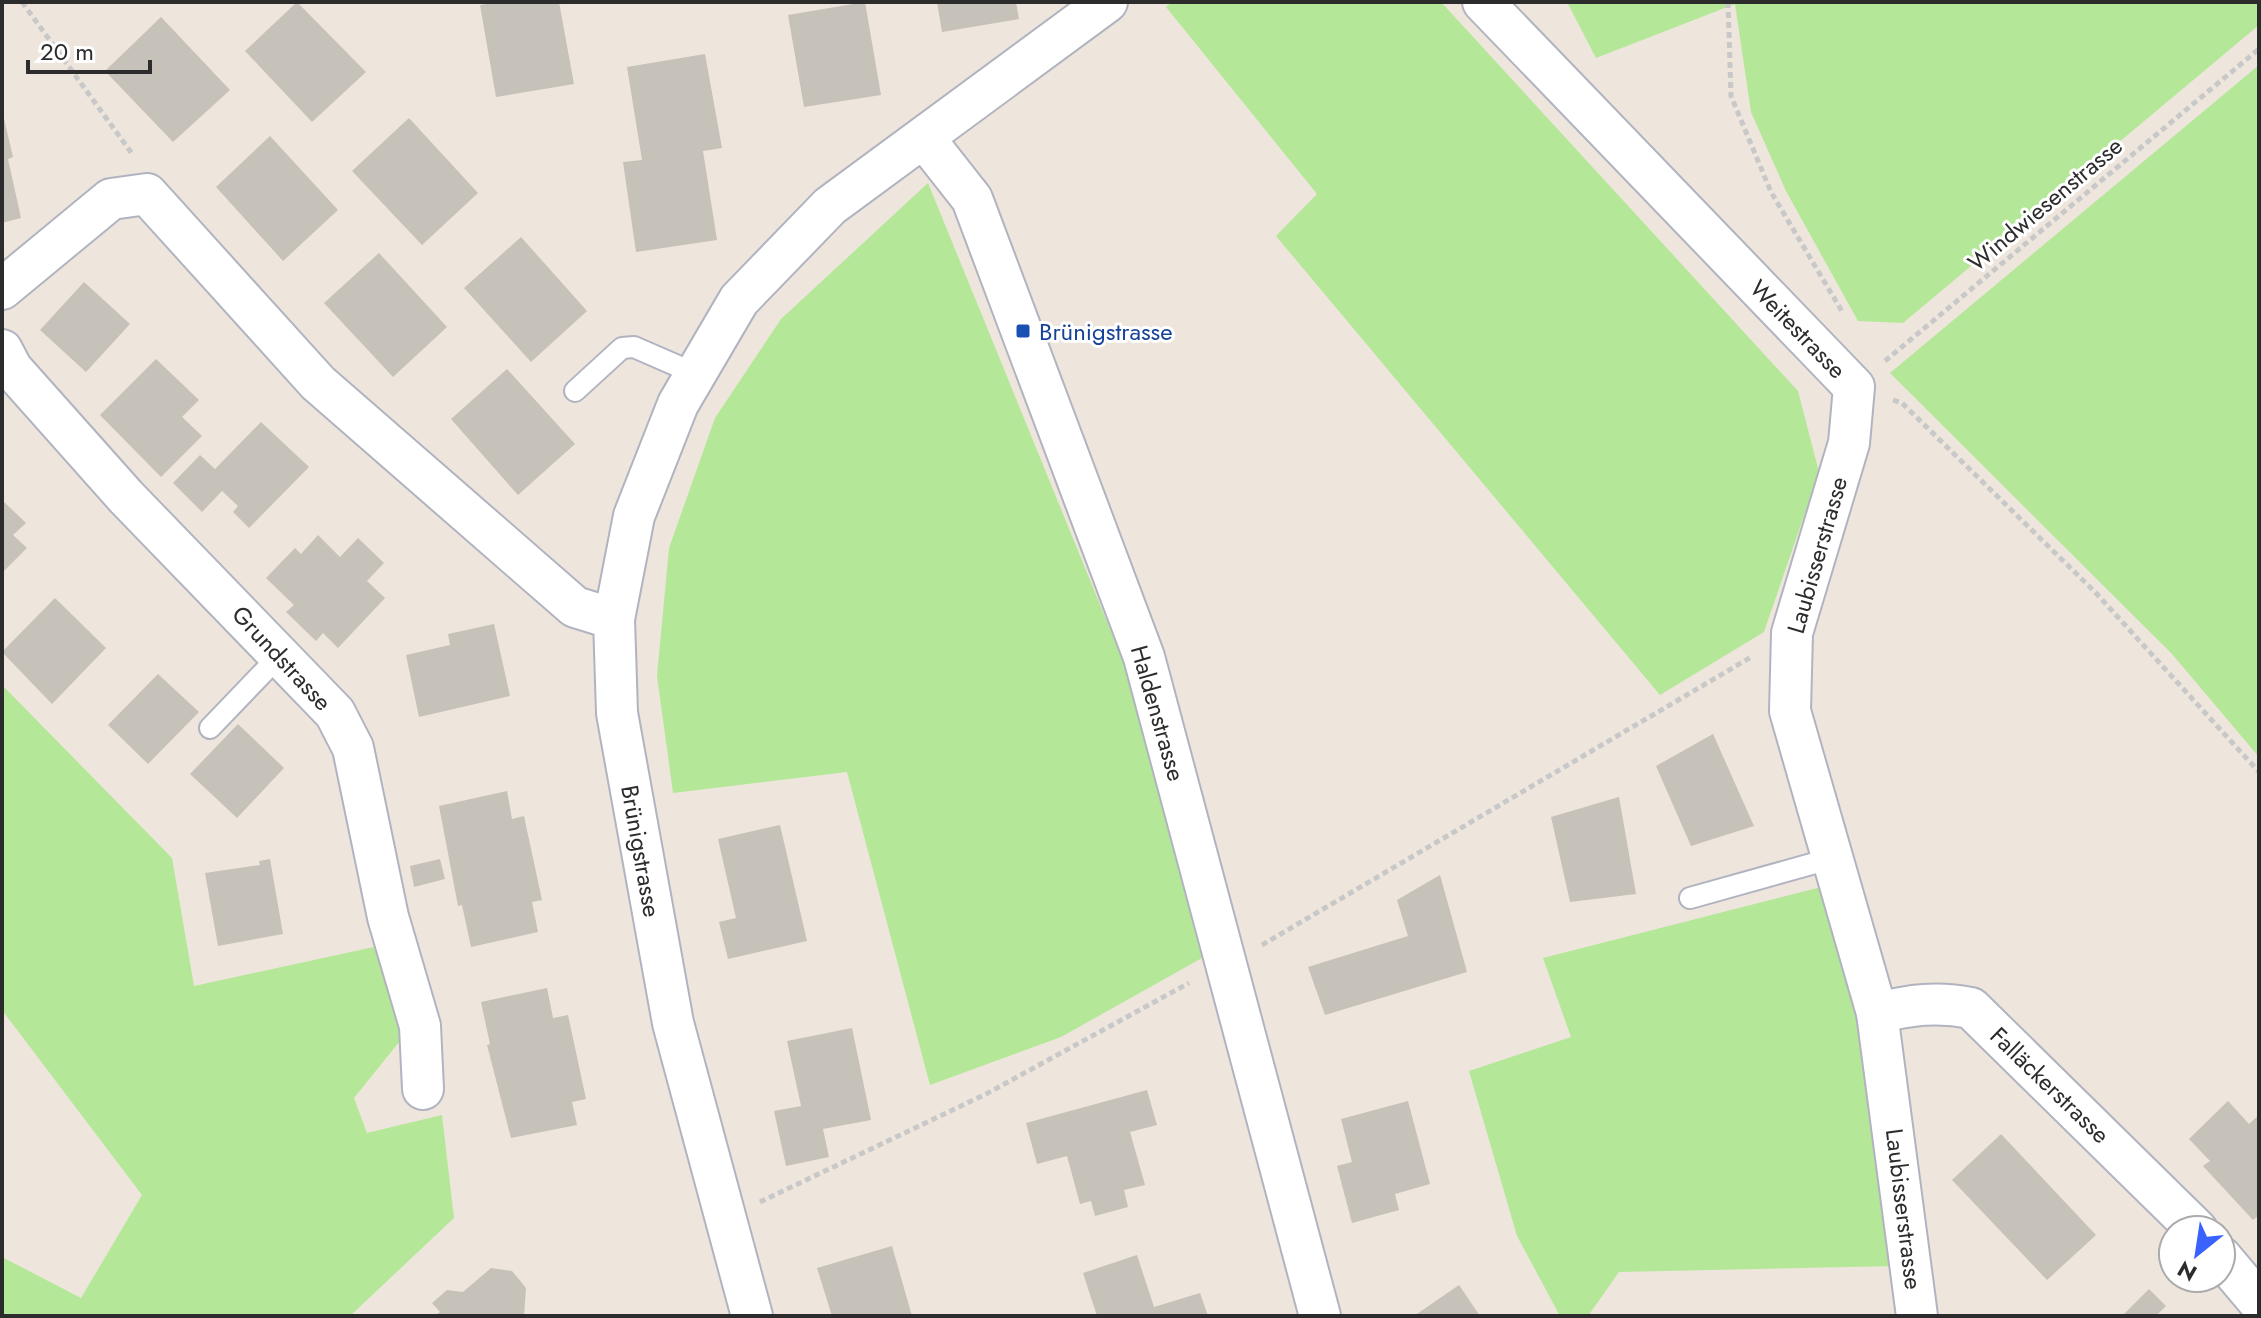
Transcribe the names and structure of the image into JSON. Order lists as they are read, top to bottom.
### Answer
{
  "streets": {
    "street": [
      "Weitestrasse",
      "Laubisserstrasse",
      "Grundstrasse",
      "Haldenstrasse",
      "Brünigstrasse",
      "Falläckerstrasse"
    ],
    "path": ["Windwiesenstrasse"]
  },
  "crossings": [
    ["Windwiesenstrasse", "Weitestrasse"],
    ["Windwiesenstrasse", "Laubisserstrasse"],
    ["Weitestrasse", "Laubisserstrasse"],
    ["Laubisserstrasse", "Falläckerstrasse"],
    ["Haldenstrasse", "Brünigstrasse"]
  ],
  "places": {
    "transit": ["Brünigstrasse"]
  },
  "scale_bar": "20 m",
  "north": "bottom left"
}
